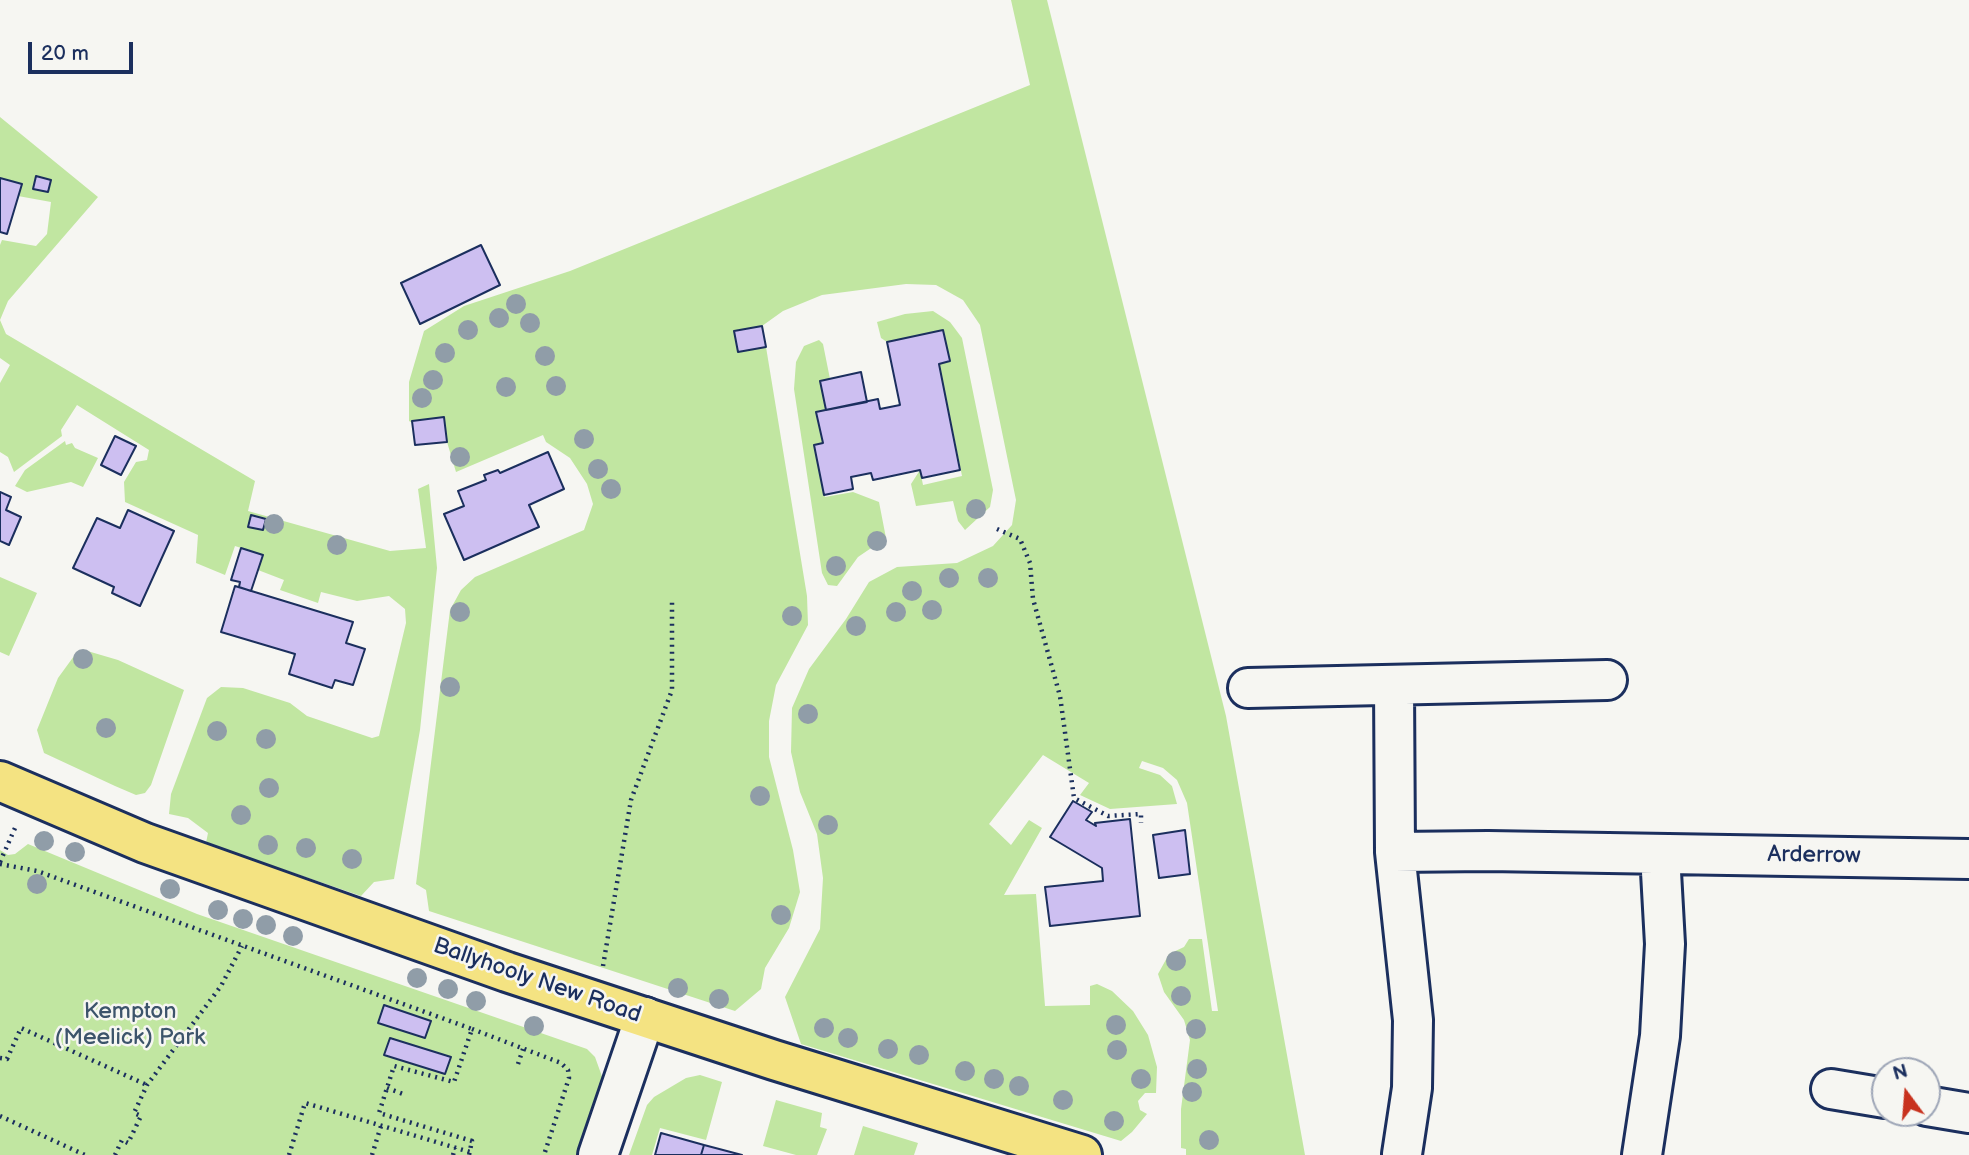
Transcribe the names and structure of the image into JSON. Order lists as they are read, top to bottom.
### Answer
{
  "streets": {
    "main road": ["Ballyhooly New Road"],
    "street": ["Arderrow"]
  },
  "parks": ["Kempton (Meelick) Park"],
  "scale_bar": "20 m",
  "north": "top"
}
